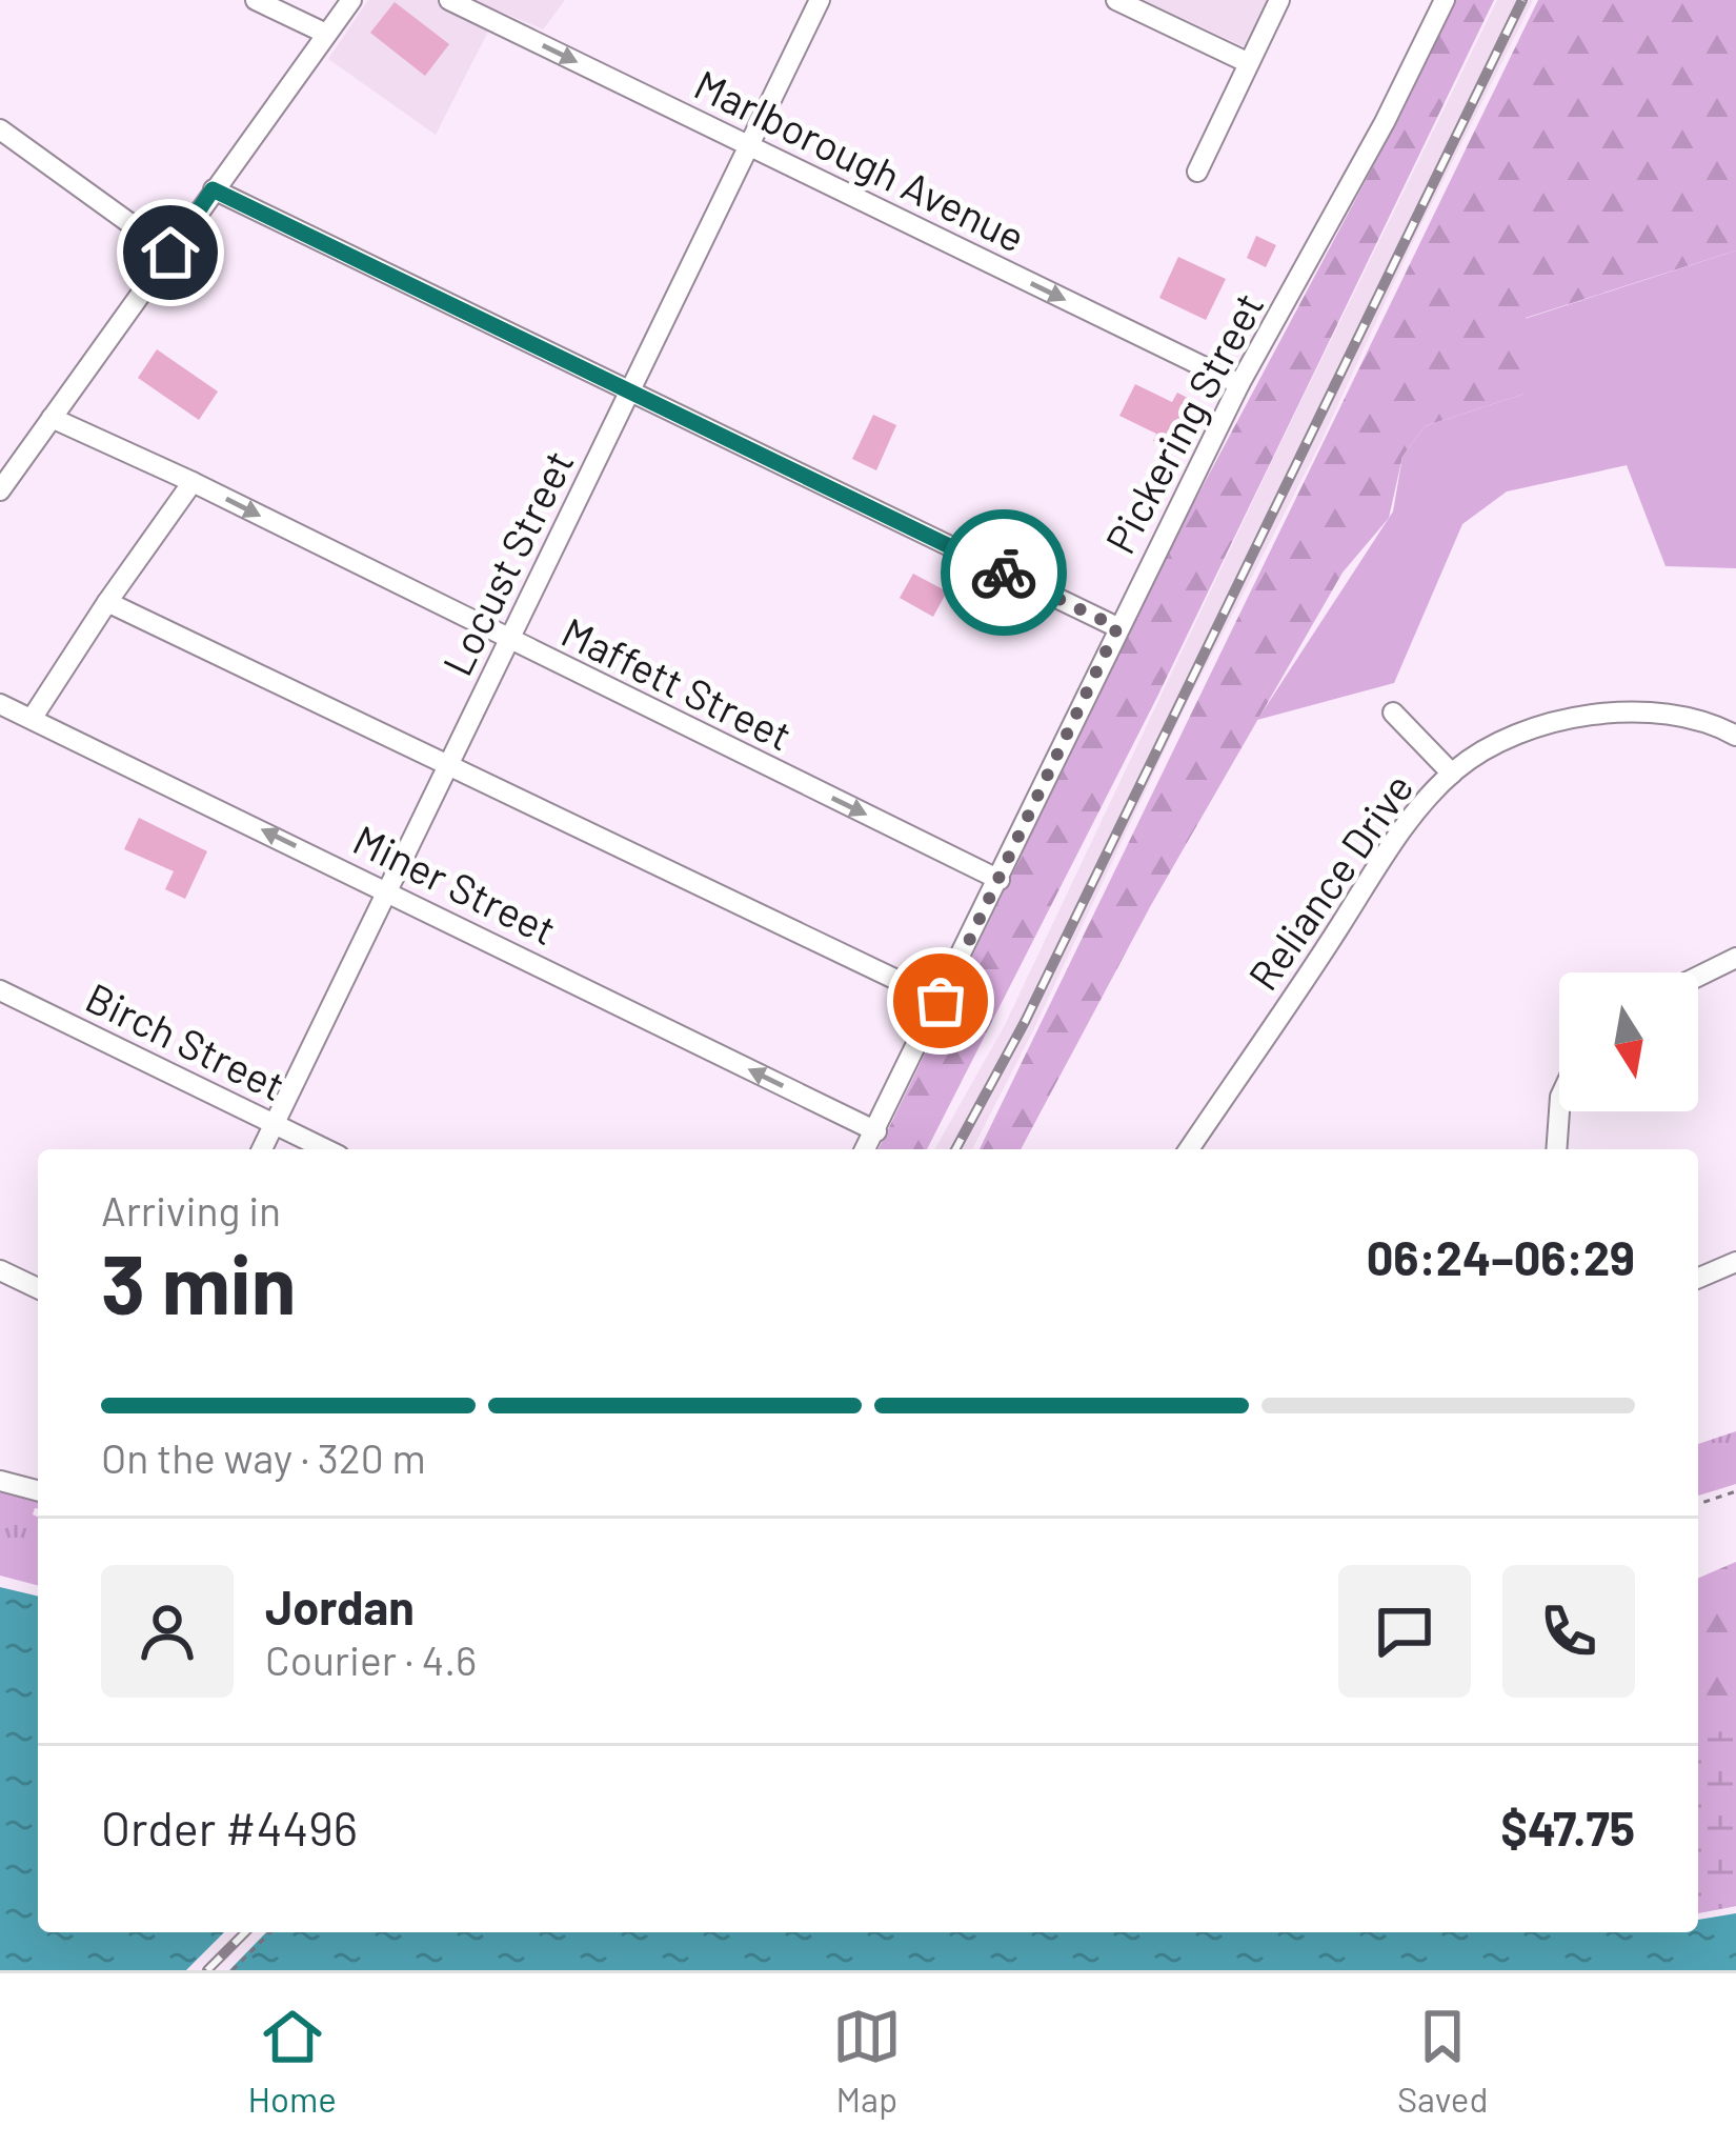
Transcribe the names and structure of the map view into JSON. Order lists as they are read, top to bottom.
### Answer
{
  "streets": {
    "street": [
      "Marlborough Avenue",
      "Pickering Street",
      "Locust Street",
      "Maffett Street",
      "Reliance Drive",
      "Miner Street",
      "Birch Street"
    ]
  },
  "crossings": [
    ["Marlborough Avenue", "Pickering Street"],
    ["Marlborough Avenue", "Locust Street"],
    ["Pickering Street", "Maffett Street"],
    ["Pickering Street", "Miner Street"],
    ["Locust Street", "Maffett Street"],
    ["Locust Street", "Miner Street"],
    ["Locust Street", "Birch Street"]
  ],
  "one_way": ["Marlborough Avenue"],
  "north": "bottom",
  "page": {
    "heading": ["3 min", "Arriving in", "06:24–06:29"],
    "panel": [
      "Jordan",
      "Courier · 4.6",
      "Order #4496",
      "$47.75"
    ],
    "bar": "On the way · 320 m",
    "tabs": ["Home", "Map", "Saved"]
  }
}
